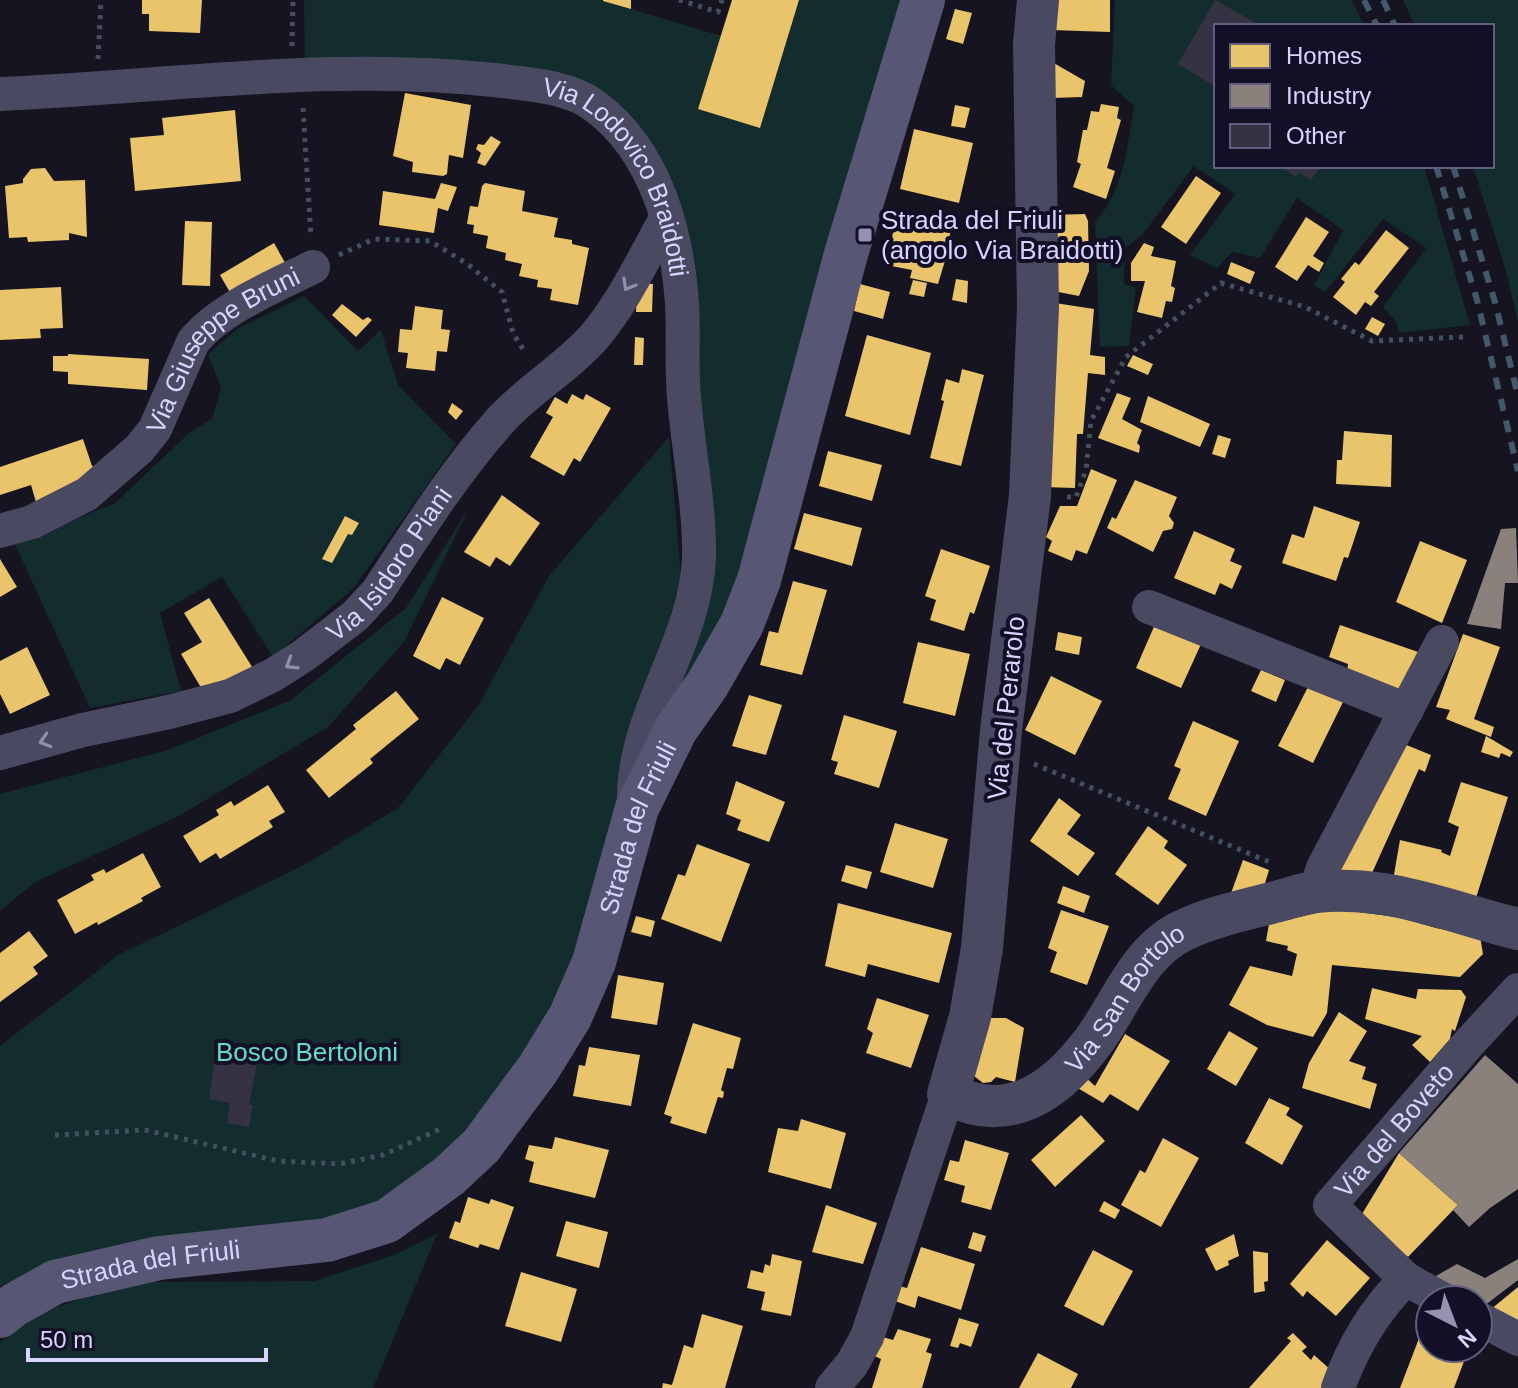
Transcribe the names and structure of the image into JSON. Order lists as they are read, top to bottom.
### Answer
{
  "streets": {
    "main road": ["Strada del Friuli"],
    "street": [
      "Via Lodovico Braidotti",
      "Via Giuseppe Bruni",
      "Via Isidoro Piani",
      "Via del Perarolo",
      "Via San Bortolo",
      "Via del Boveto"
    ]
  },
  "crossings": [
    ["Via Lodovico Braidotti", "Via Isidoro Piani"],
    ["Via Lodovico Braidotti", "Strada del Friuli"],
    ["Via Giuseppe Bruni", "Via Isidoro Piani"],
    ["Via del Perarolo", "Via San Bortolo"]
  ],
  "one_way": ["Via Isidoro Piani"],
  "parks": ["Bosco Bertoloni"],
  "places": {
    "transit": ["Strada del Friuli (angolo Via Braidotti)"]
  },
  "legend": ["Homes", "Industry", "Other"],
  "scale_bar": "50 m",
  "north": "bottom right"
}
